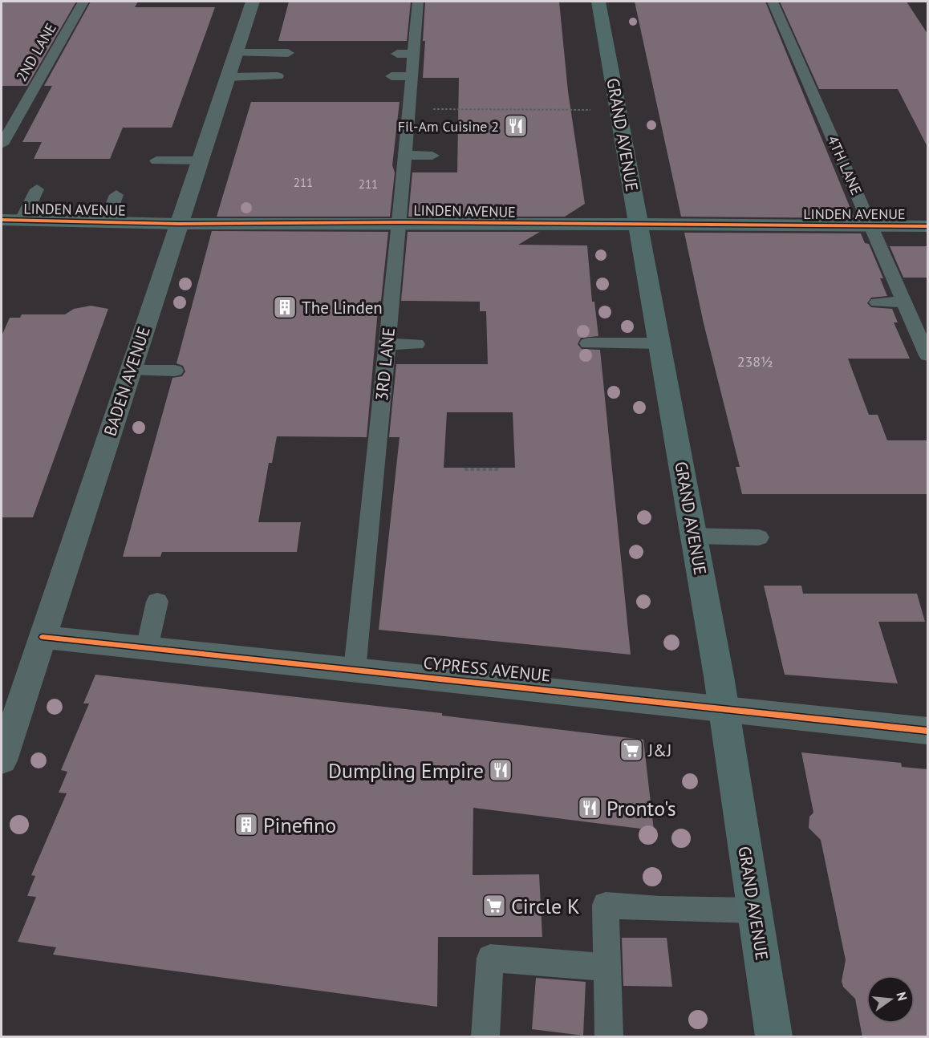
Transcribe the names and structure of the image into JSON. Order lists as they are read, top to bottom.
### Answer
{
  "streets": {
    "main road": ["GRAND AVENUE", "LINDEN AVENUE"],
    "street": ["BADEN AVENUE", "CYPRESS AVENUE"],
    "lane": ["2ND LANE", "4TH LANE", "3RD LANE"]
  },
  "crossings": [
    ["GRAND AVENUE", "LINDEN AVENUE"],
    ["GRAND AVENUE", "CYPRESS AVENUE"],
    ["4TH LANE", "LINDEN AVENUE"],
    ["LINDEN AVENUE", "3RD LANE"],
    ["LINDEN AVENUE", "BADEN AVENUE"],
    ["3RD LANE", "CYPRESS AVENUE"],
    ["BADEN AVENUE", "CYPRESS AVENUE"]
  ],
  "places": {
    "restaurant": ["Fil-Am Cuisine 2", "Dumpling Empire", "Pronto's"],
    "building": ["The Linden", "Pinefino"],
    "supermarket": ["J&J", "Circle K"]
  },
  "house_numbers": ["211", "211", "238½"],
  "north": "right"
}
